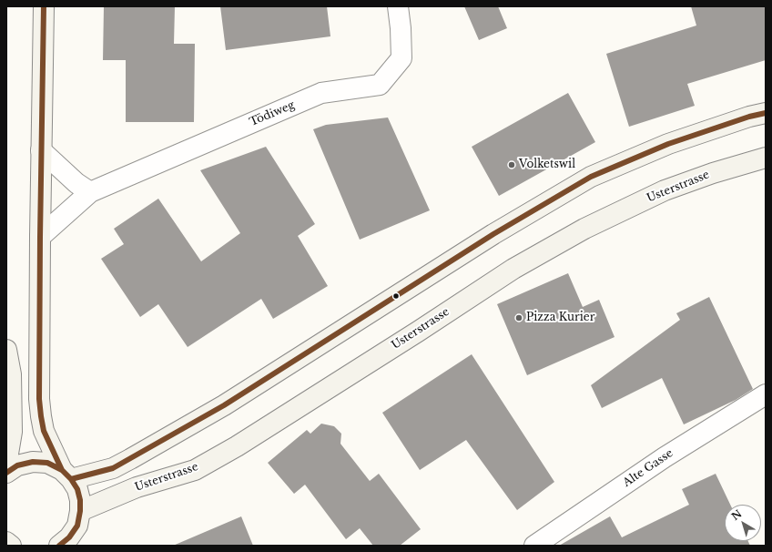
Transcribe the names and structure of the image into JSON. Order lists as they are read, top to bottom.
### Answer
{
  "streets": {
    "main road": ["Usterstrasse"],
    "street": ["Tödiweg", "Alte Gasse"]
  },
  "places": ["Volketswil", "Pizza Kurier"],
  "north": "top left"
}
